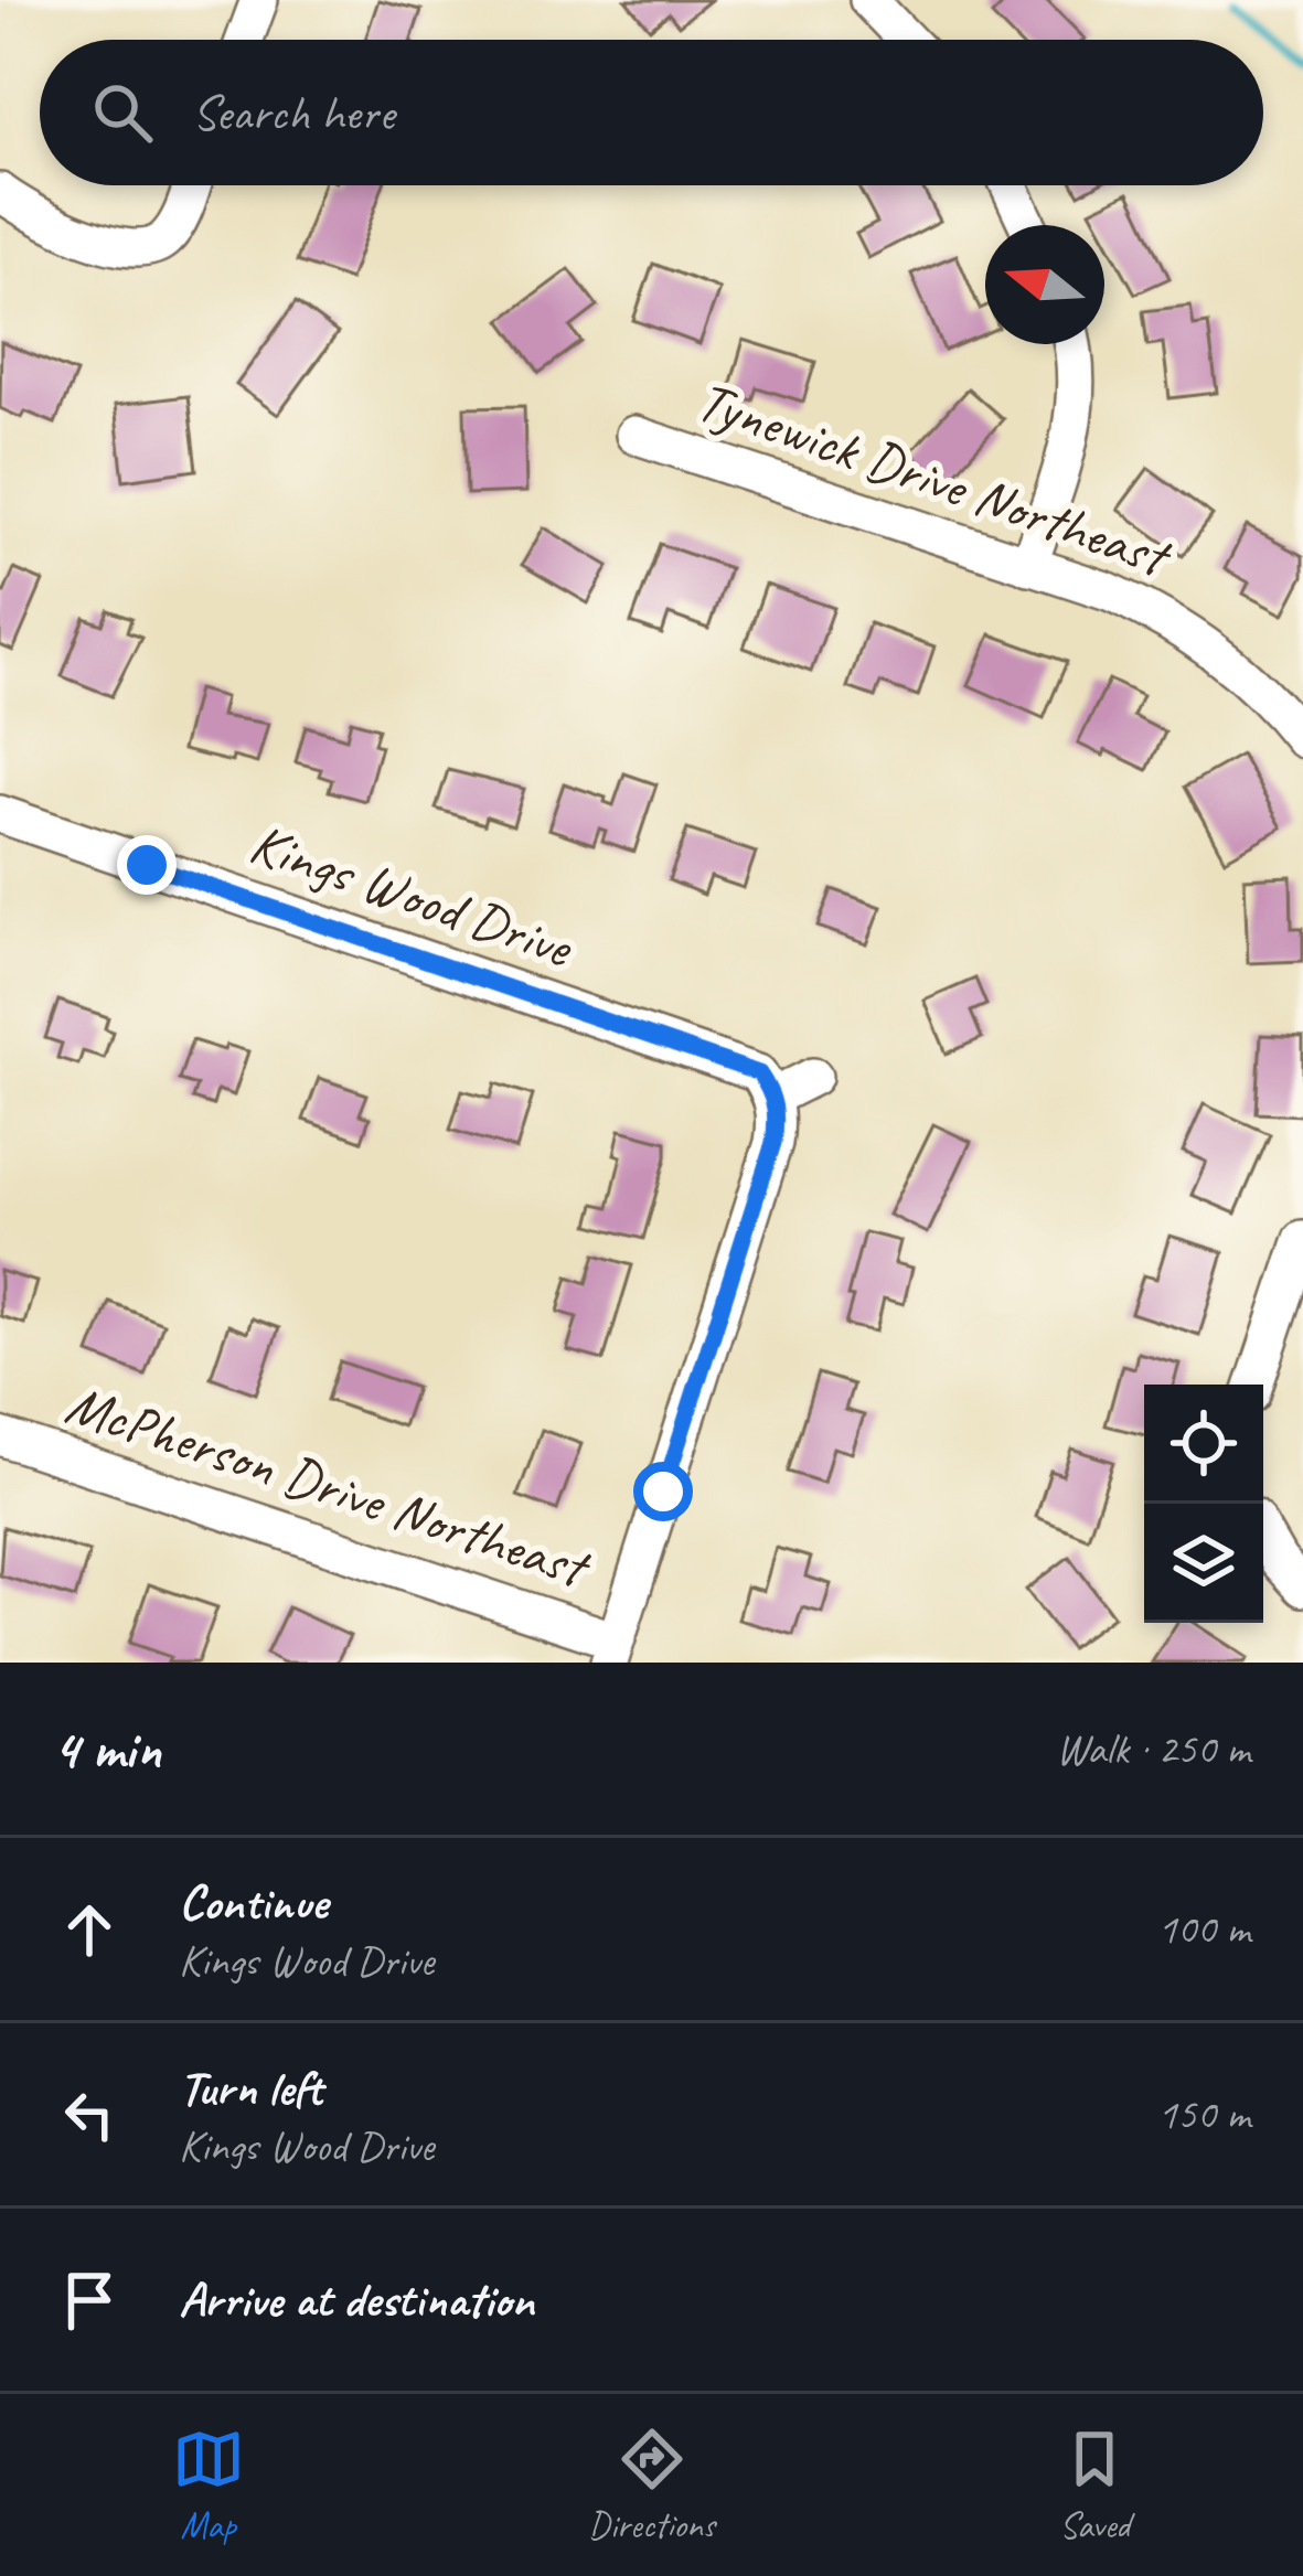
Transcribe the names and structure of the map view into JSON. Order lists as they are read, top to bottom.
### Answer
{
  "streets": {
    "street": ["Tynewick Drive Northeast", "Kings Wood Drive", "McPherson Drive Northeast"]
  },
  "north": "left",
  "page": {
    "search": "Search here",
    "heading": ["4 min", "Walk · 250 m"],
    "list": [
      ["Continue", "Kings Wood Drive", "100 m"],
      ["Turn left", "Kings Wood Drive", "150 m"],
      "Arrive at destination"
    ],
    "nav": ["Map", "Directions", "Saved"]
  }
}
